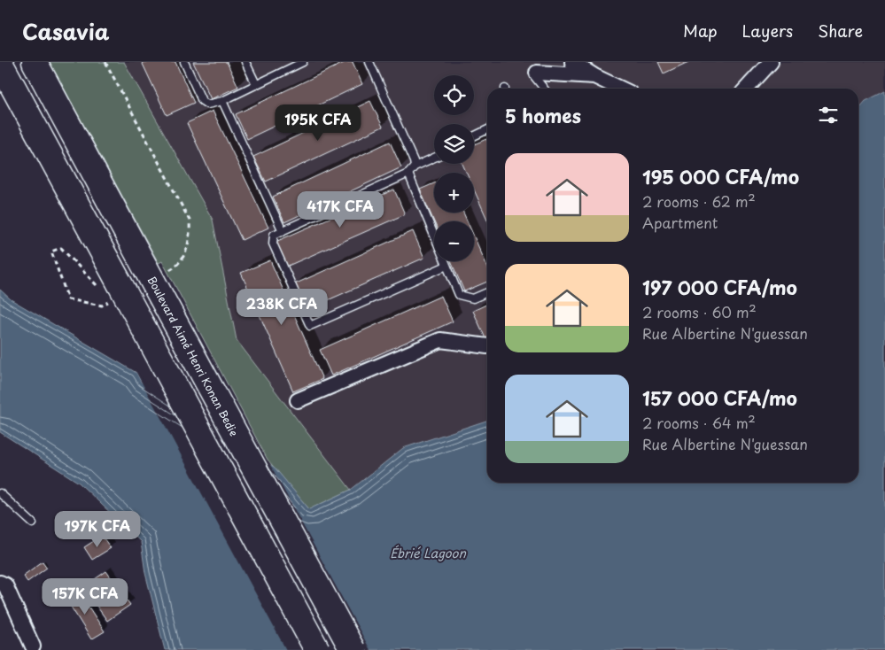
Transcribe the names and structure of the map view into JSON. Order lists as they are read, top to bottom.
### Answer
{
  "streets": {
    "highway": ["Boulevard Aimé Henri Konan Bedie"]
  },
  "water": ["Ébrié Lagoon"],
  "page": {
    "header": "Casavia",
    "nav": ["Map", "Layers", "Share"],
    "map_buttons": ["+", "−"],
    "heading": "5 homes",
    "price": [
      "195K CFA",
      "417K CFA",
      "238K CFA",
      "197K CFA",
      "157K CFA"
    ],
    "list": [
      {
        "name": "195 000 CFA/mo",
        "note": "2 rooms · 62 m² · Apartment"
      },
      {
        "name": "197 000 CFA/mo",
        "note": "2 rooms · 60 m² · Rue Albertine N'guessan"
      },
      {
        "name": "157 000 CFA/mo",
        "note": "2 rooms · 64 m² · Rue Albertine N'guessan"
      }
    ]
  }
}
